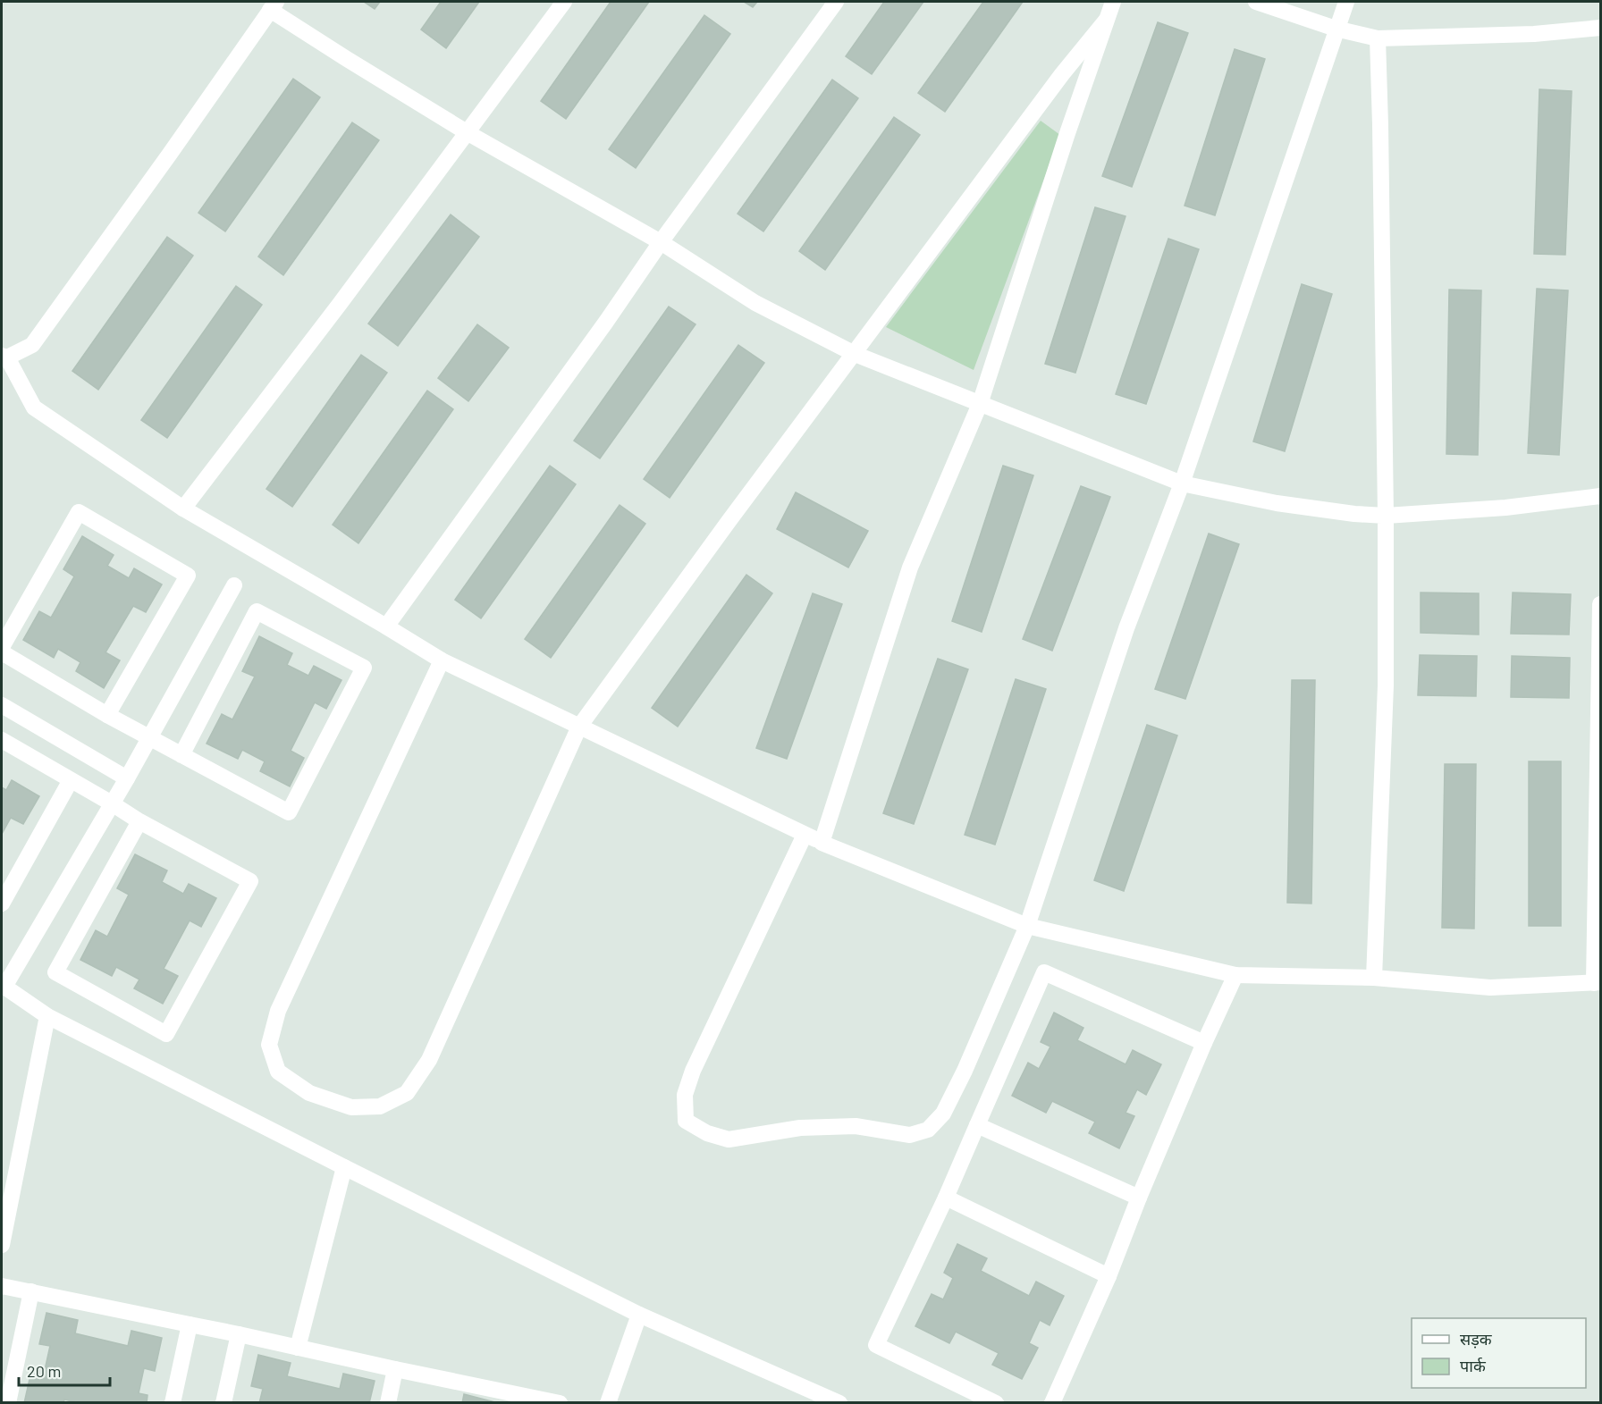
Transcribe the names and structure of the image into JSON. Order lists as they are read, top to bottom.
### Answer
{
  "legend": ["सड़क", "पार्क"],
  "scale_bar": "20 m"
}
